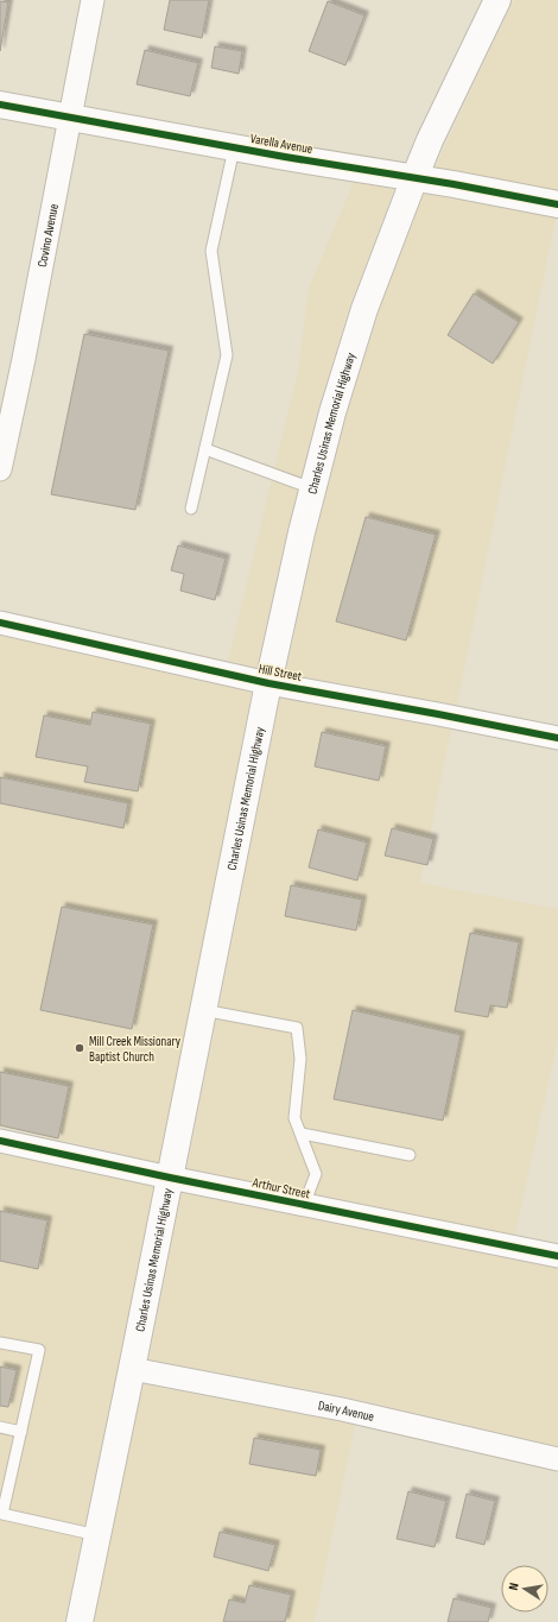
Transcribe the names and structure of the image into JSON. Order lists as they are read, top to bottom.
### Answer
{
  "streets": {
    "main road": ["Varella Avenue", "Charles Usinas Memorial Highway"],
    "street": [
      "Covino Avenue",
      "Hill Street",
      "Arthur Street",
      "Dairy Avenue"
    ]
  },
  "crossings": [
    ["Varella Avenue", "Covino Avenue"],
    ["Varella Avenue", "Charles Usinas Memorial Highway"],
    ["Charles Usinas Memorial Highway", "Hill Street"],
    ["Charles Usinas Memorial Highway", "Arthur Street"],
    ["Charles Usinas Memorial Highway", "Dairy Avenue"]
  ],
  "places": ["Mill Creek Missionary Baptist Church"],
  "north": "left"
}
